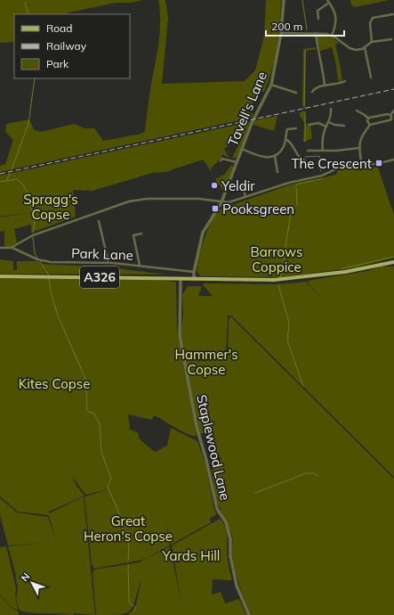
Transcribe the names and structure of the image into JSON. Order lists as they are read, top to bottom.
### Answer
{
  "streets": {
    "main road": ["A326"],
    "street": ["Tavell's Lane", "Park Lane", "Staplewood Lane"]
  },
  "crossings": [
    ["A326", "Staplewood Lane"]
  ],
  "parks": [
    "Spragg's Copse",
    "Barrows Coppice",
    "Hammer's Copse",
    "Kites Copse",
    "Great Heron's Copse",
    "Yards Hill"
  ],
  "places": {
    "transit": ["The Crescent", "Pooksgreen"],
    "other": ["Yeldir"]
  },
  "legend": ["Road", "Railway", "Park"],
  "scale_bar": "200 m",
  "north": "top left"
}
